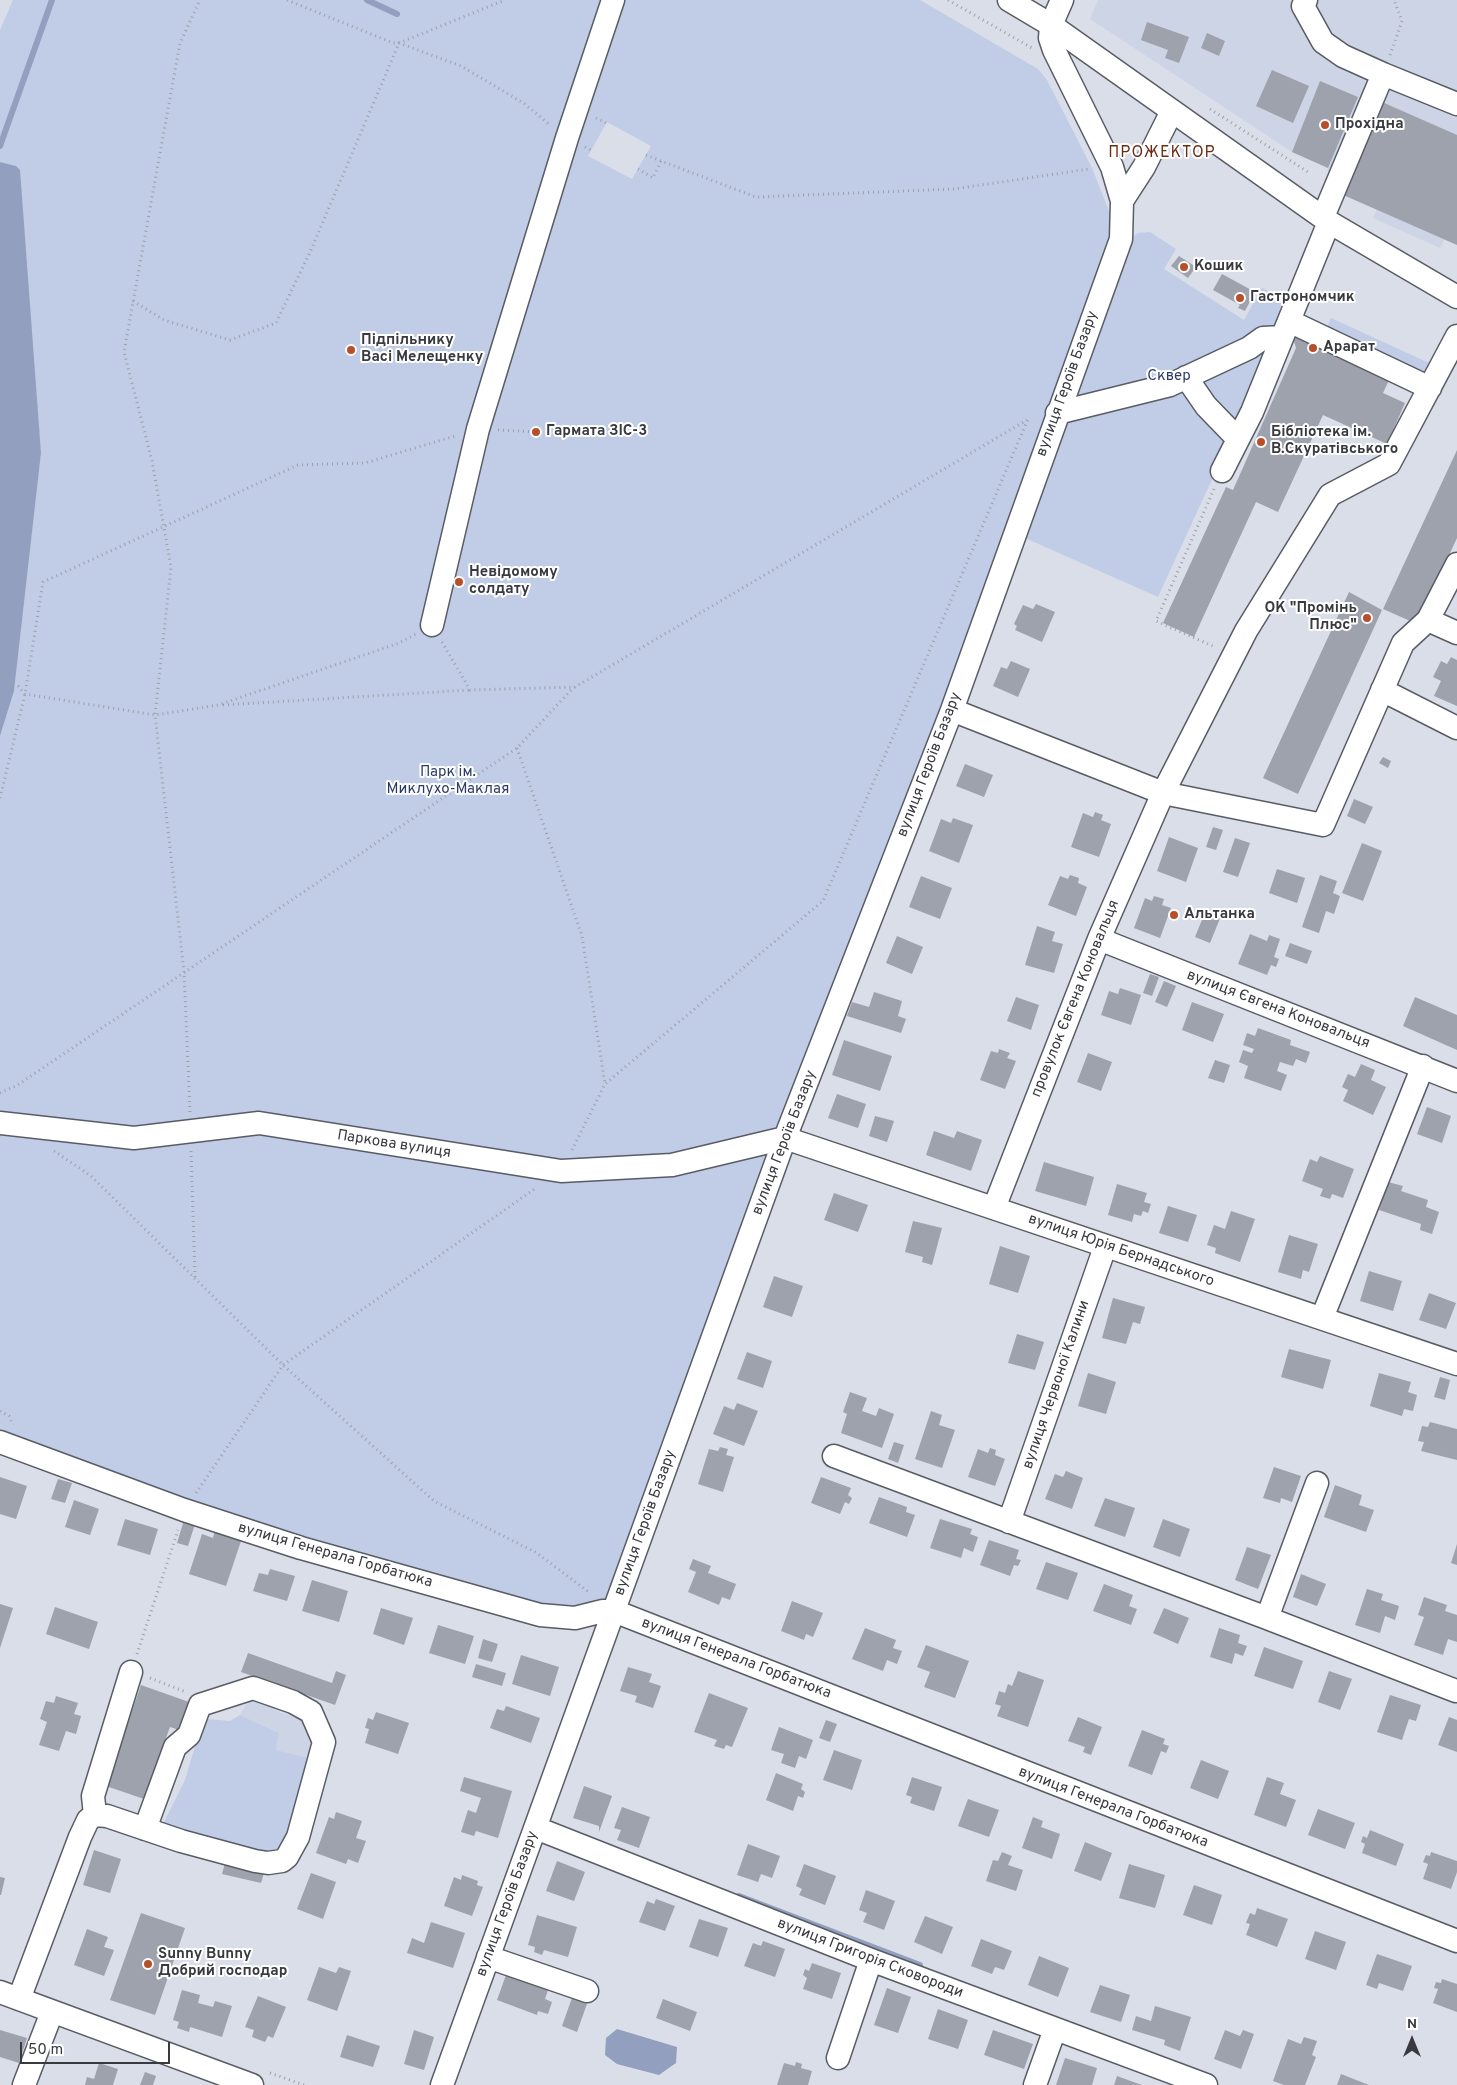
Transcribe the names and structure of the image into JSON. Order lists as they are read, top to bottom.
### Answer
{
  "streets": {
    "street": [
      "вулиця Героїв Базару",
      "провулок Євгена Коновальця",
      "вулиця Євгена Коновальця",
      "Паркова вулиця",
      "вулиця Юрія Бернадського",
      "вулиця Червоної Калини",
      "вулиця Генерала Горбатюка",
      "вулиця Григорія Сковороди"
    ]
  },
  "crossings": [
    ["вулиця Героїв Базару", "Паркова вулиця"],
    ["вулиця Героїв Базару", "вулиця Юрія Бернадського"],
    ["вулиця Героїв Базару", "вулиця Генерала Горбатюка"],
    ["вулиця Героїв Базару", "вулиця Григорія Сковороди"],
    ["провулок Євгена Коновальця", "вулиця Євгена Коновальця"],
    ["провулок Євгена Коновальця", "вулиця Юрія Бернадського"],
    ["Паркова вулиця", "вулиця Юрія Бернадського"],
    ["вулиця Юрія Бернадського", "вулиця Червоної Калини"]
  ],
  "districts": ["ПРОЖЕКТОР"],
  "parks": ["Сквер", "Парк ім. Миклухо-Маклая"],
  "places": [
    "Прохідна",
    "Кошик",
    "Гастрономчик",
    "Арарат",
    "Підпільнику Васі Мелещенку",
    "Гармата ЗІС-3",
    "Бібліотека ім. В.Скуратівського",
    "Невідомому солдату",
    "ОК \"Промінь Плюс\"",
    "Альтанка",
    "Sunny Bunny Добрий господар"
  ],
  "scale_bar": "50 m",
  "north": "top"
}
